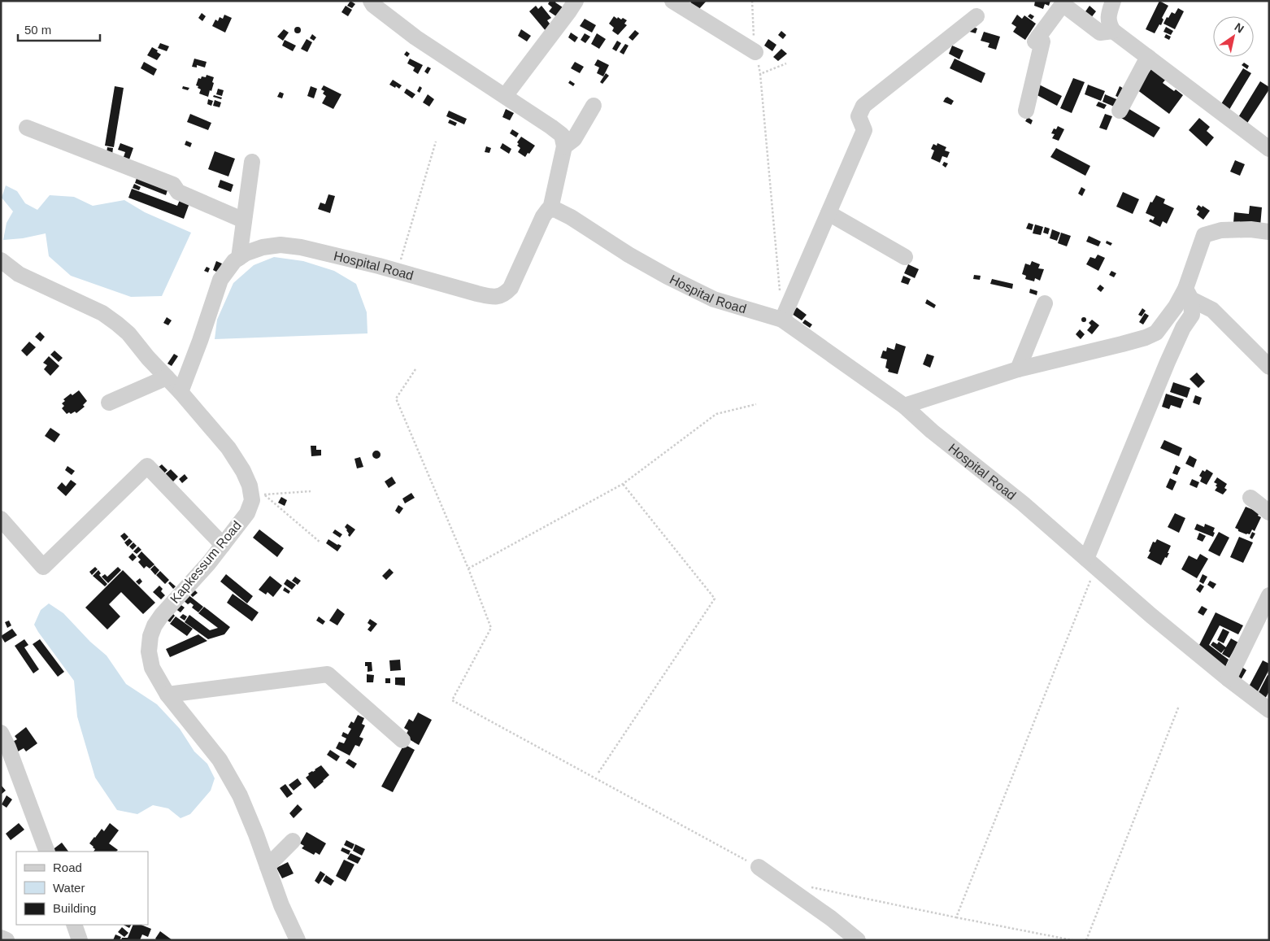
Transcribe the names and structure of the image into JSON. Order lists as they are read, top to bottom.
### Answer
{
  "streets": {
    "street": ["Hospital Road", "Kapkessum Road"]
  },
  "crossings": [
    ["Hospital Road", "Kapkessum Road"]
  ],
  "legend": ["Road", "Water", "Building"],
  "scale_bar": "50 m",
  "north": "top right"
}
